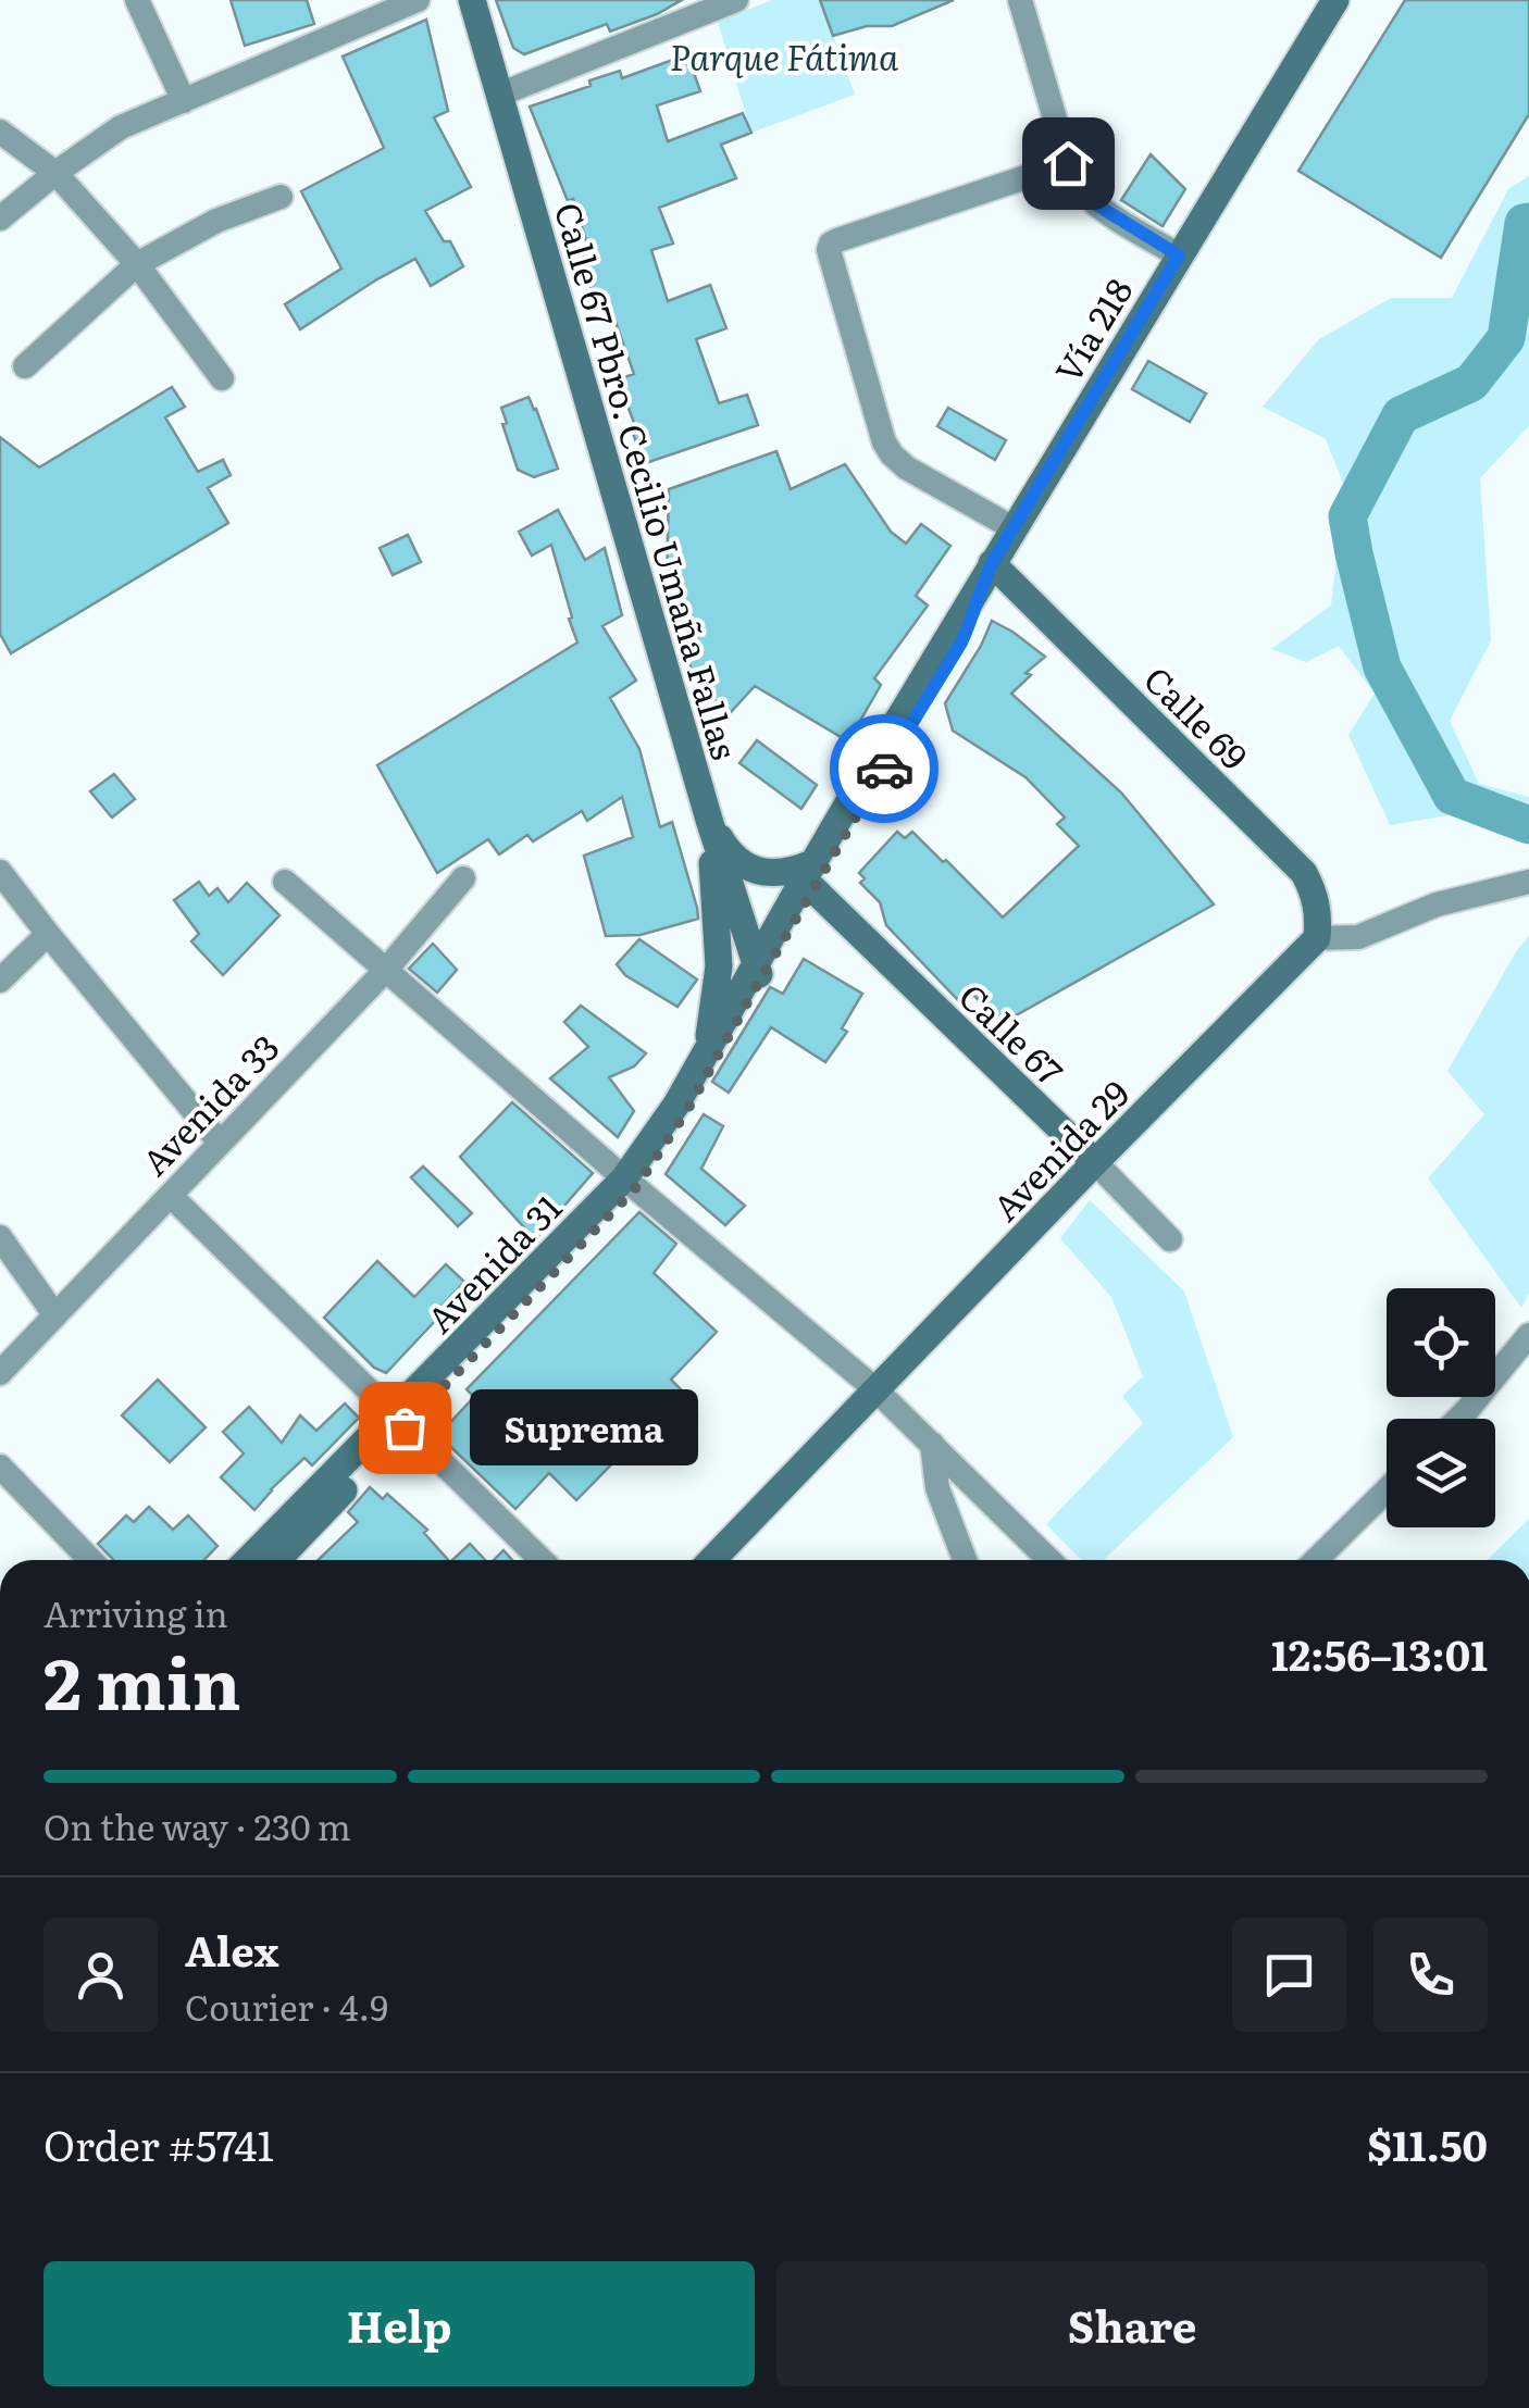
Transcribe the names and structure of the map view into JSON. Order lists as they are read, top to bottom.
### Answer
{
  "streets": {
    "main road": [
      "Vía 218",
      "Calle 67 Pbro. Cecilio Umaña Fallas",
      "Calle 69",
      "Calle 67",
      "Avenida 29",
      "Avenida 31"
    ],
    "street": ["Avenida 33"]
  },
  "crossings": [
    ["Vía 218", "Calle 67 Pbro. Cecilio Umaña Fallas"],
    ["Vía 218", "Calle 69"],
    ["Vía 218", "Calle 67"],
    ["Vía 218", "Avenida 31"],
    ["Calle 67 Pbro. Cecilio Umaña Fallas", "Avenida 31"],
    ["Calle 69", "Avenida 29"],
    ["Calle 67", "Avenida 29"]
  ],
  "parks": ["Parque Fátima"],
  "places": ["Suprema"],
  "page": {
    "bubble": "Suprema",
    "heading": ["2 min", "Arriving in", "12:56–13:01"],
    "panel": [
      "Alex",
      "Courier · 4.9",
      "Order #5741",
      "$11.50"
    ],
    "bar": "On the way · 230 m",
    "buttons": ["Help", "Share"]
  }
}
